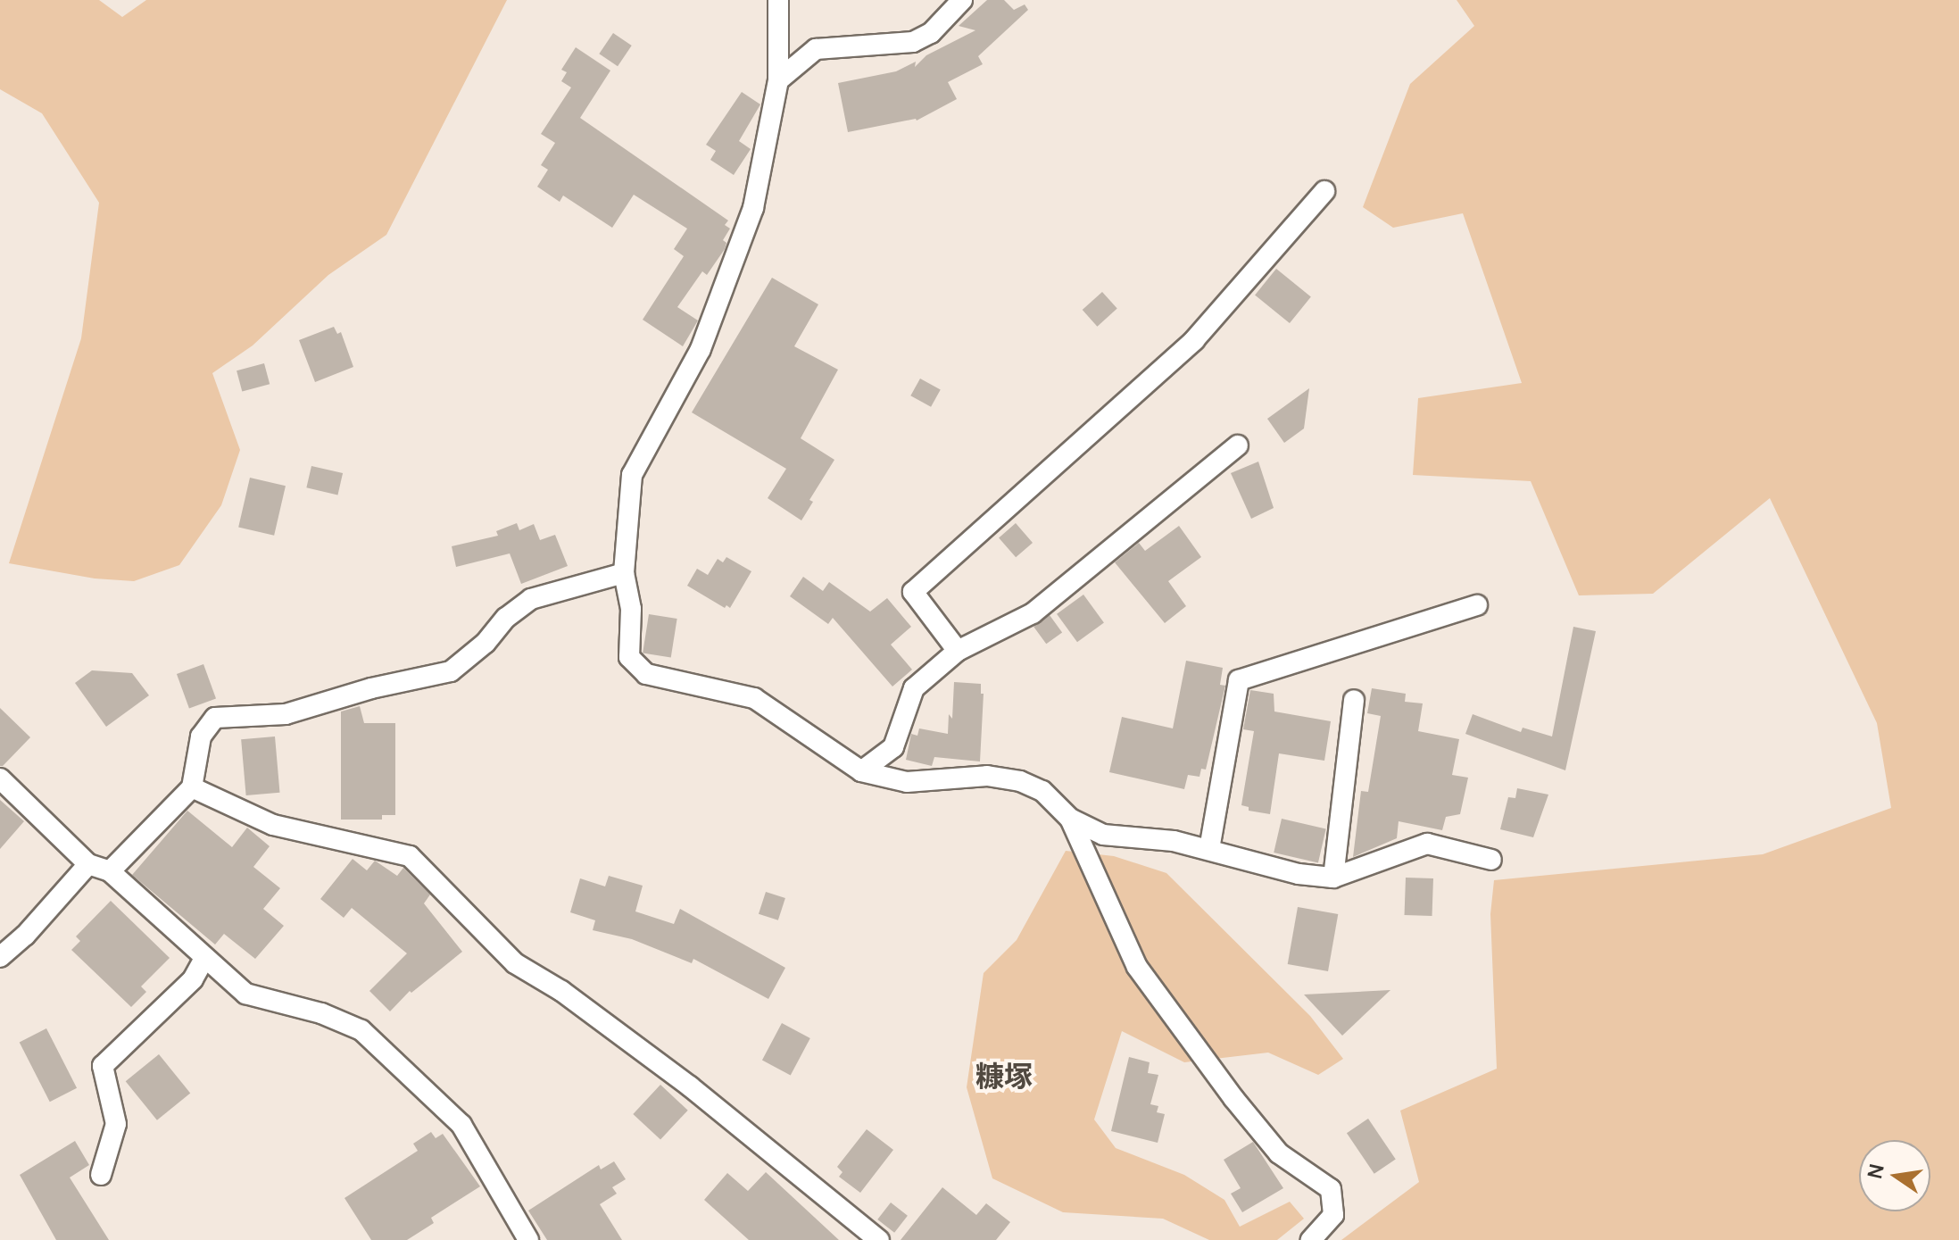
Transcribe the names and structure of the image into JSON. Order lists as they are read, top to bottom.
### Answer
{
  "districts": ["糠塚"],
  "north": "left"
}
